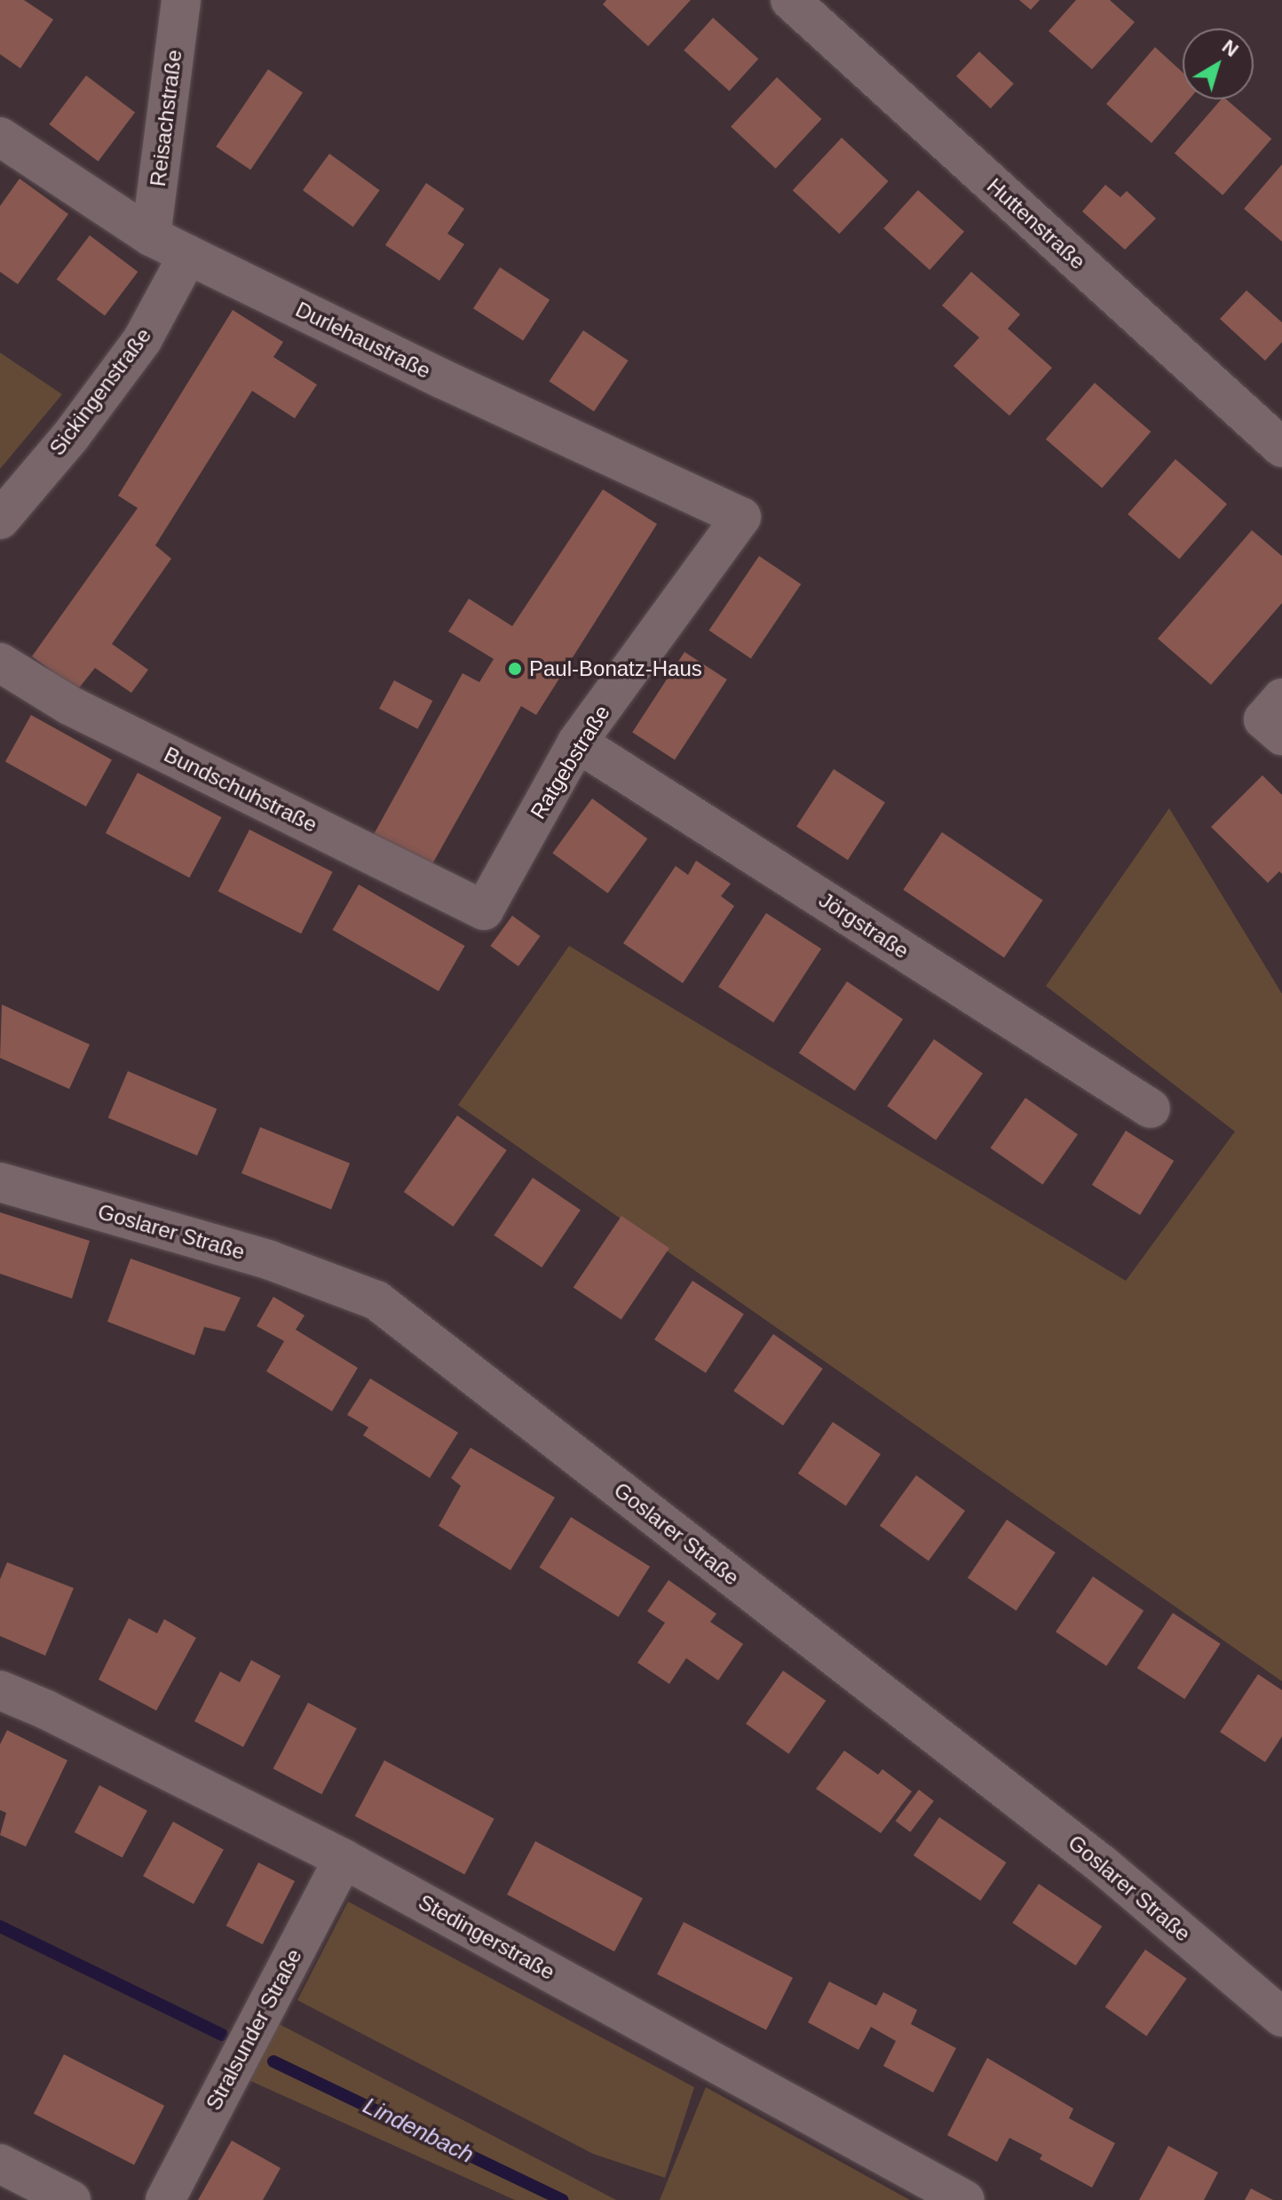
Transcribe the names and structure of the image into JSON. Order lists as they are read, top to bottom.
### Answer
{
  "streets": {
    "street": [
      "Reisachstraße",
      "Huttenstraße",
      "Durlehaustraße",
      "Sickingenstraße",
      "Ratgebstraße",
      "Bundschuhstraße",
      "Jörgstraße",
      "Goslarer Straße",
      "Stedingerstraße",
      "Stralsunder Straße"
    ]
  },
  "crossings": [
    ["Reisachstraße", "Durlehaustraße"],
    ["Durlehaustraße", "Sickingenstraße"],
    ["Durlehaustraße", "Ratgebstraße"],
    ["Ratgebstraße", "Bundschuhstraße"],
    ["Ratgebstraße", "Jörgstraße"],
    ["Stedingerstraße", "Stralsunder Straße"]
  ],
  "water": ["Lindenbach"],
  "places": ["Paul-Bonatz-Haus"],
  "north": "top right"
}
